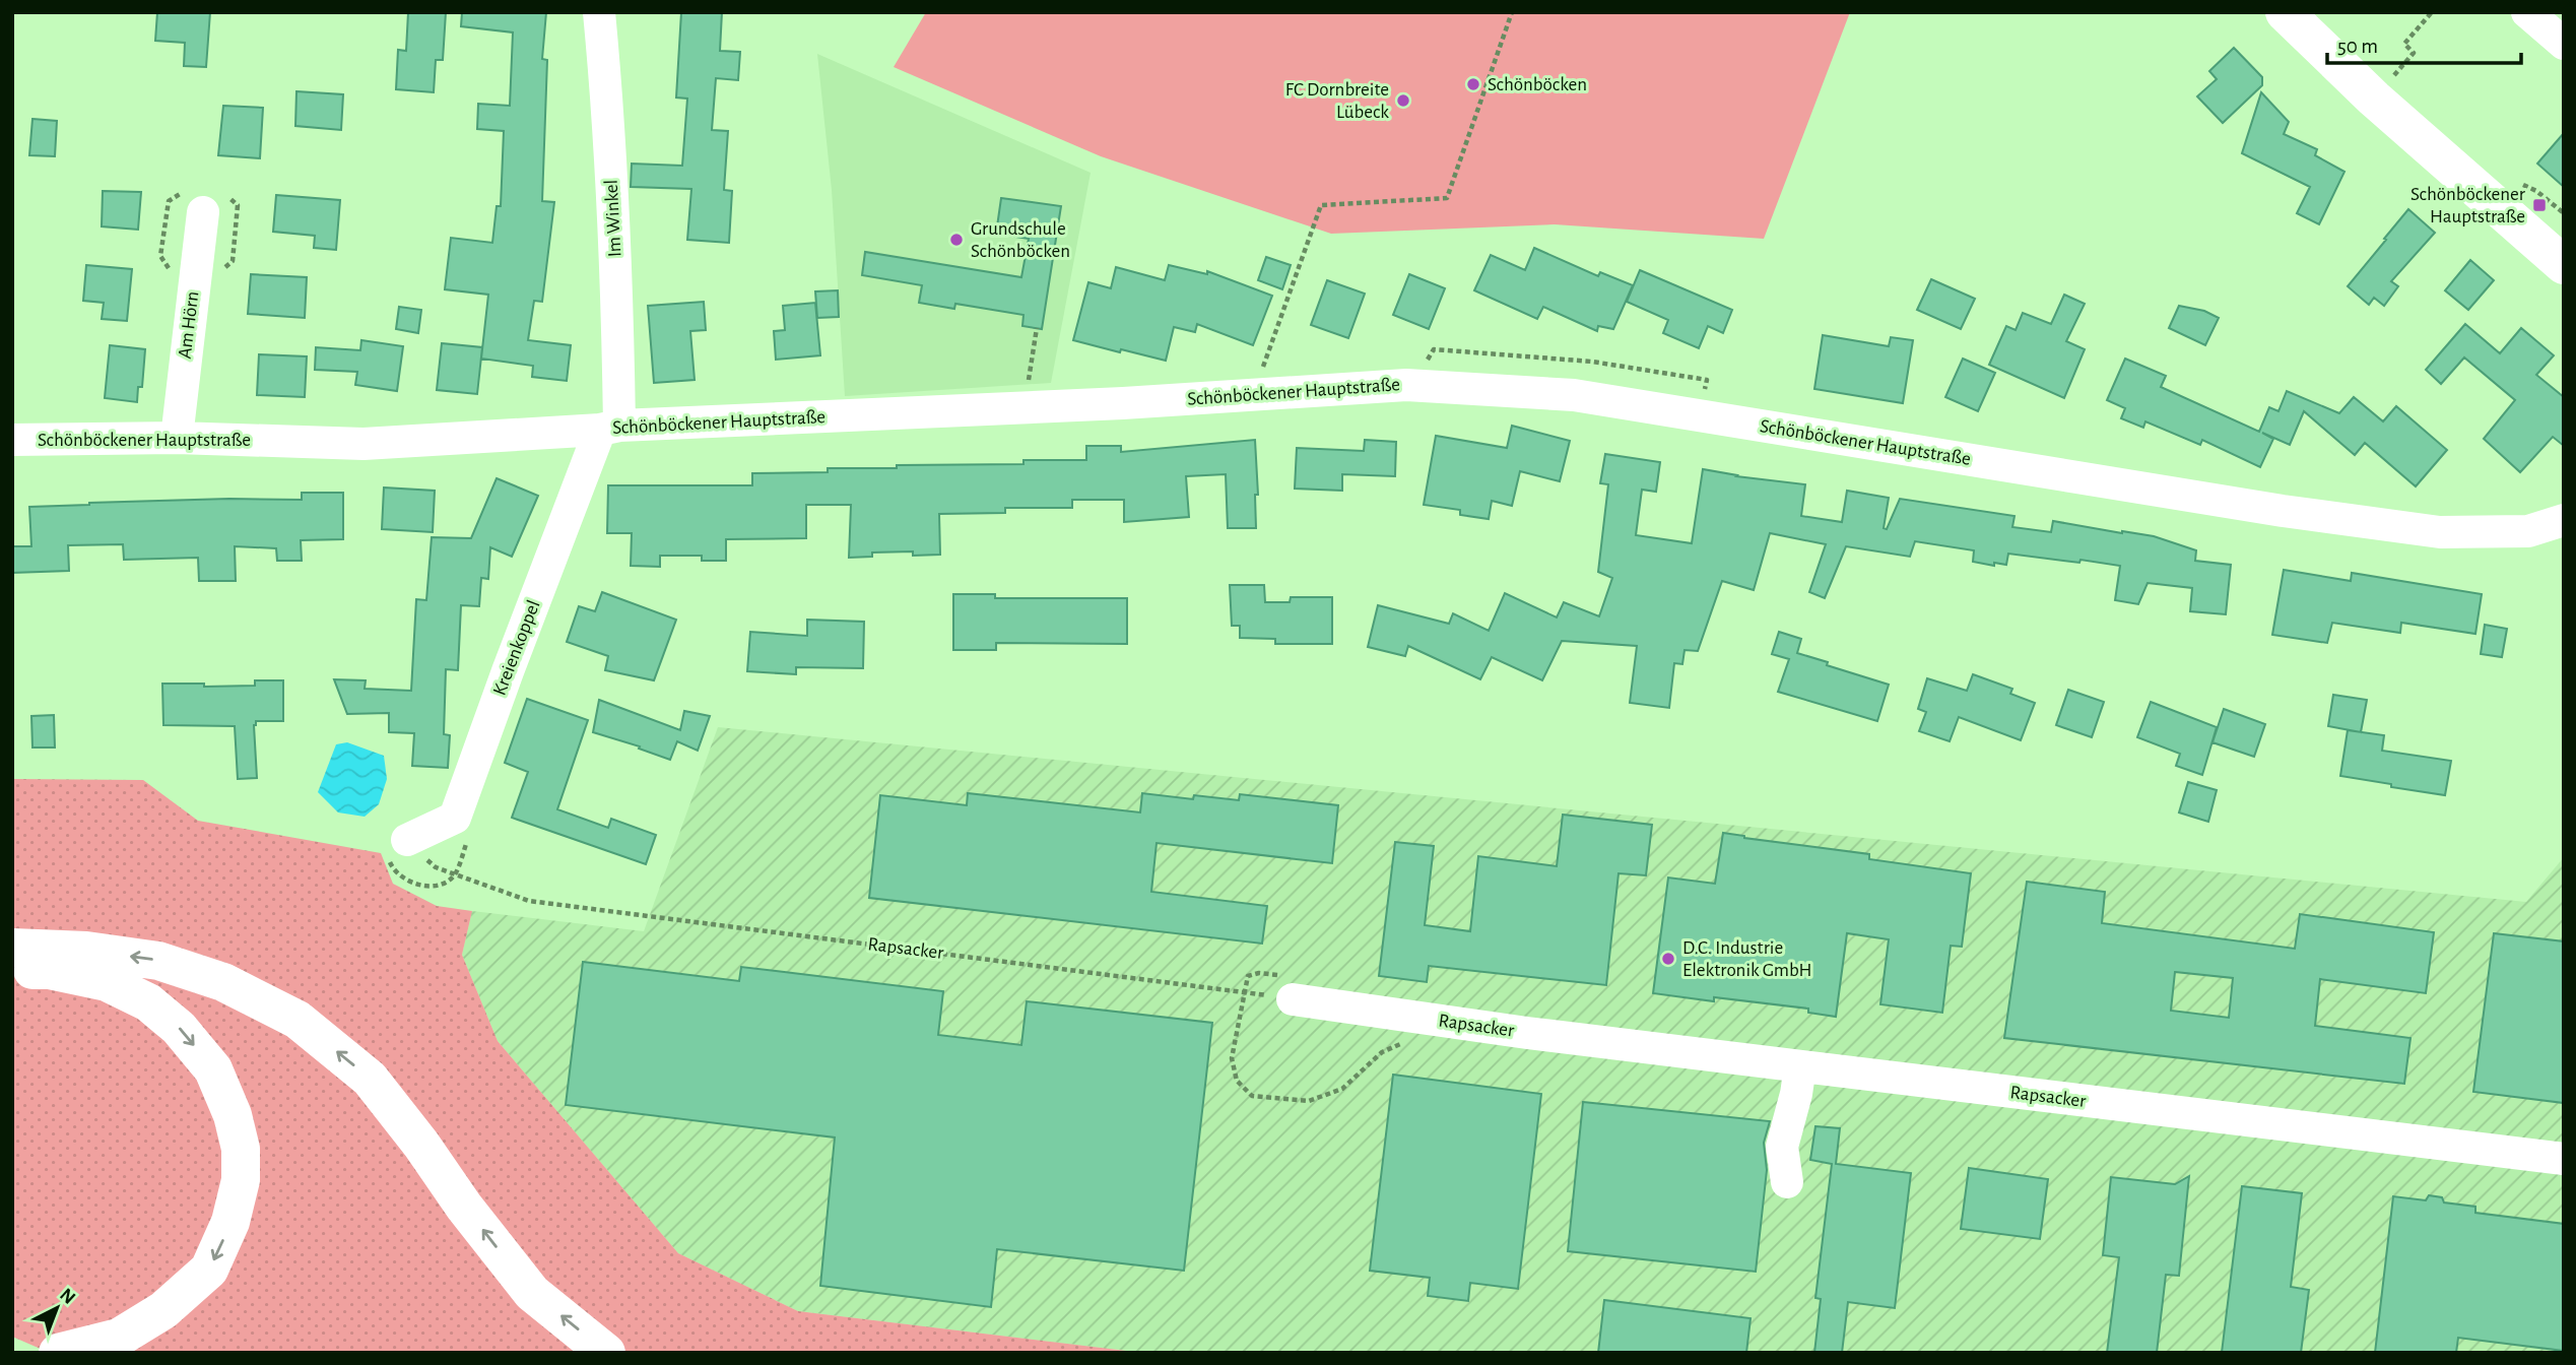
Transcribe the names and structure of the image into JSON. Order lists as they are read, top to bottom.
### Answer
{
  "streets": {
    "street": [
      "Im Winkel",
      "Am Hörn",
      "Schönböckener Hauptstraße",
      "Kreienkoppel",
      "Rapsacker"
    ]
  },
  "crossings": [
    ["Im Winkel", "Schönböckener Hauptstraße"],
    ["Im Winkel", "Kreienkoppel"],
    ["Am Hörn", "Schönböckener Hauptstraße"],
    ["Schönböckener Hauptstraße", "Kreienkoppel"],
    ["Kreienkoppel", "Rapsacker"]
  ],
  "places": {
    "other": [
      "Schönböcken",
      "FC Dornbreite Lübeck",
      "Grundschule Schönböcken",
      "D.C. Industrie Elektronik GmbH"
    ],
    "transit": ["Schönböckener Hauptstraße"]
  },
  "scale_bar": "50 m",
  "north": "top right"
}
